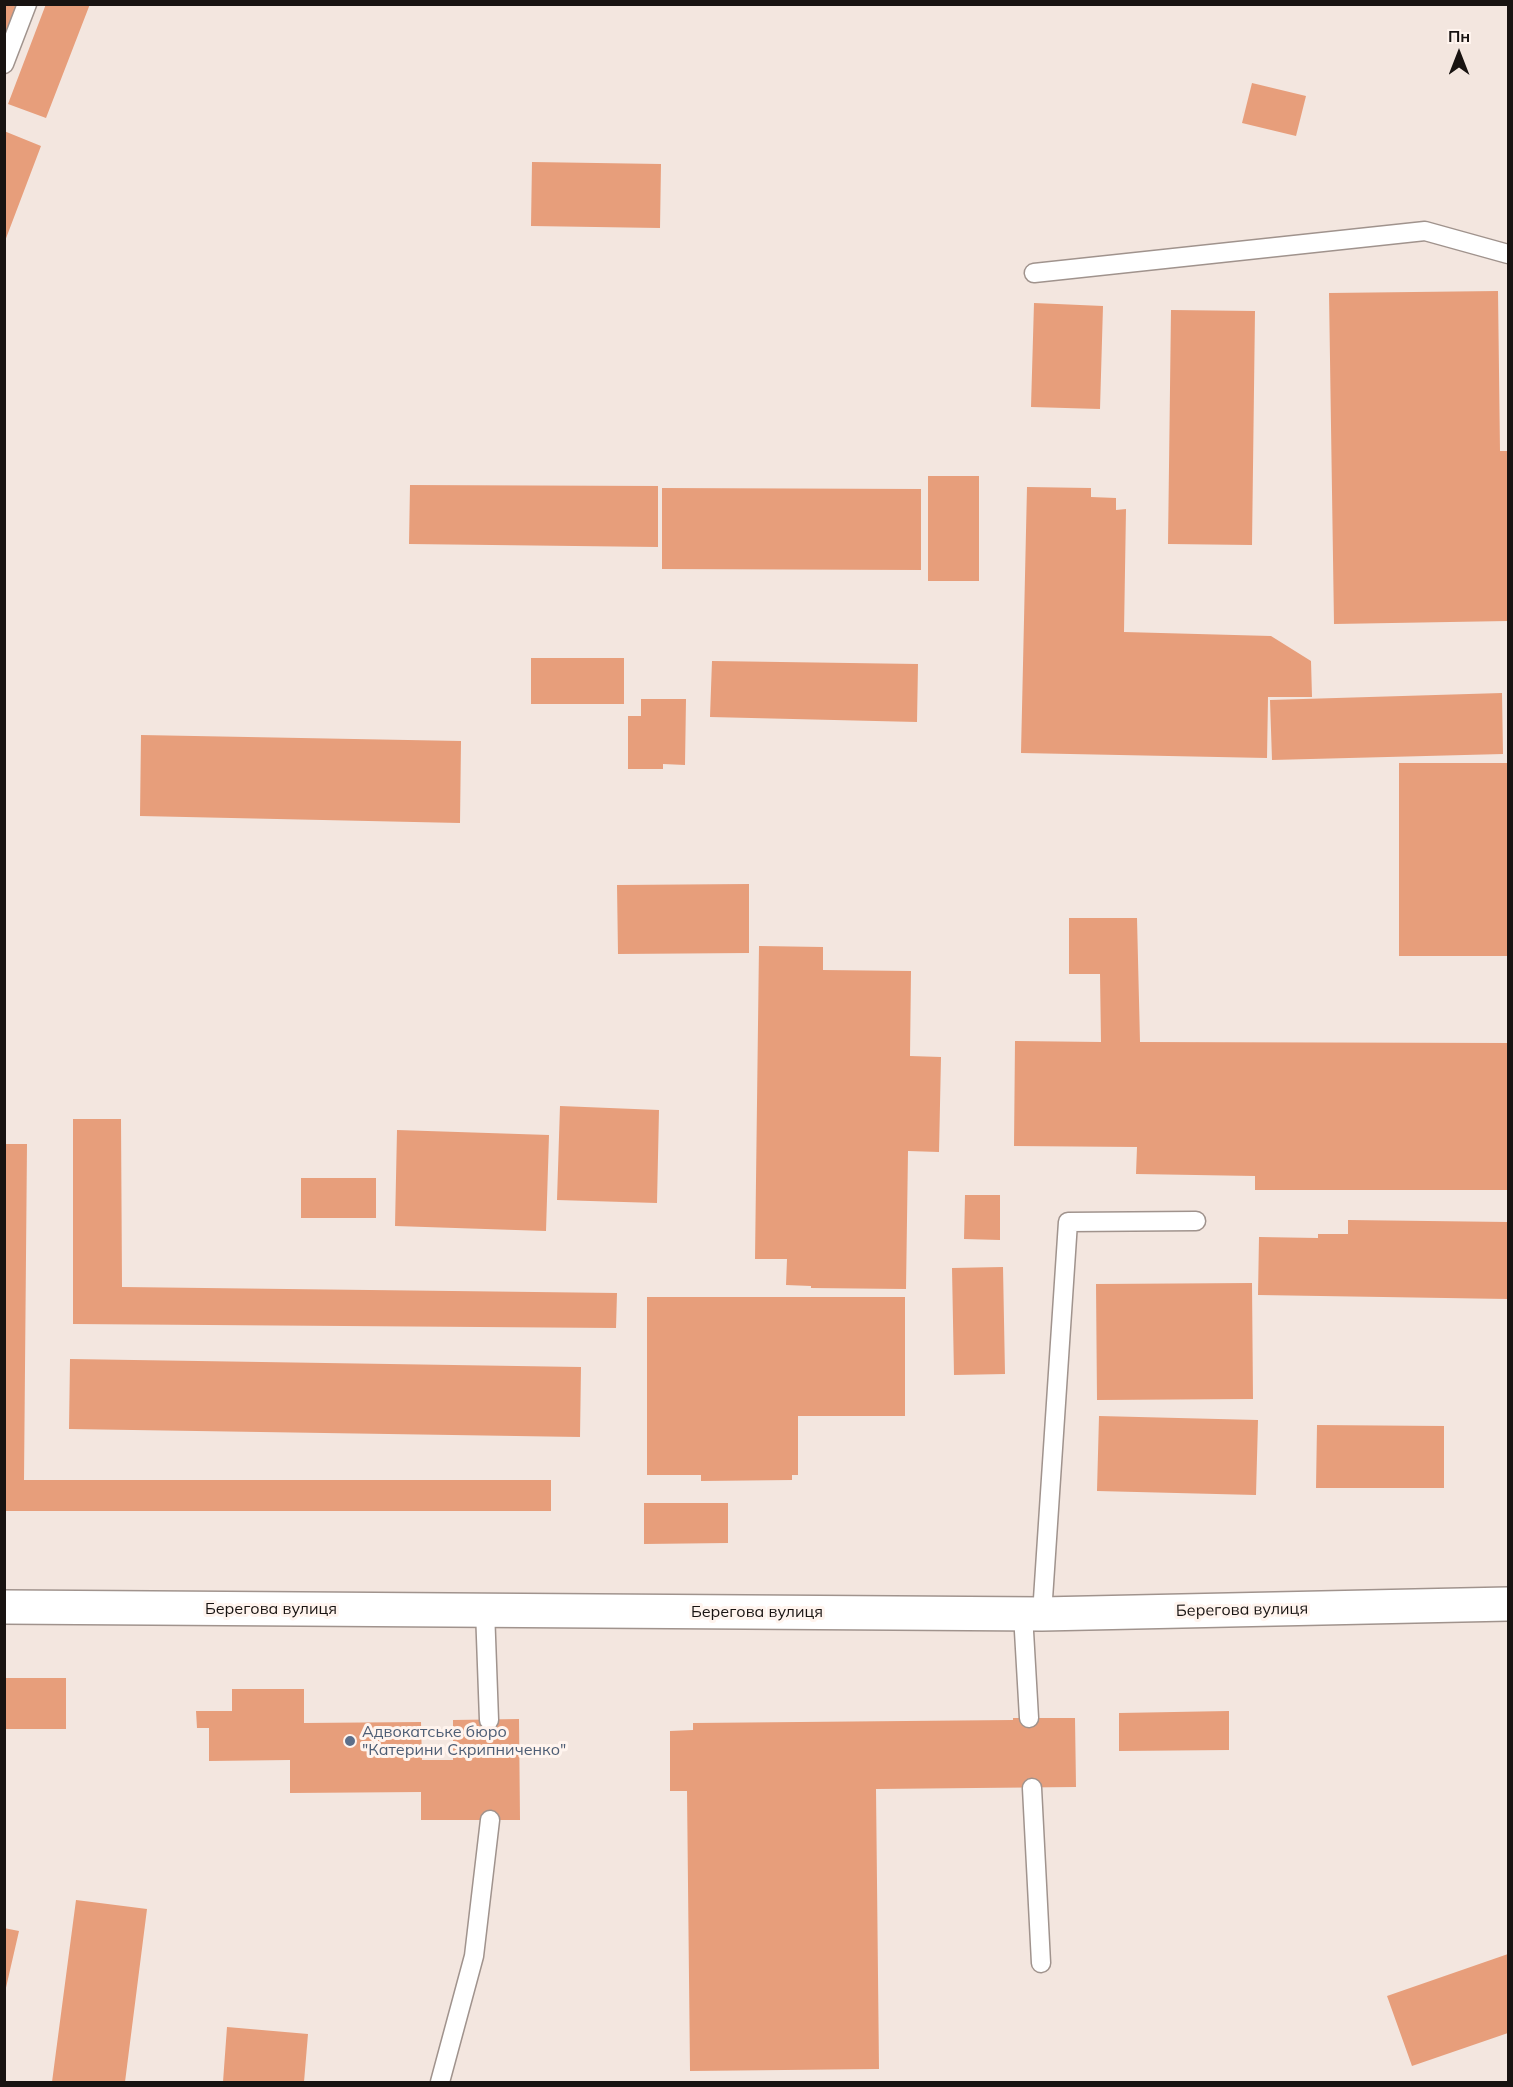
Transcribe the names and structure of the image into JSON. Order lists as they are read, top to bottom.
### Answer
{
  "streets": {
    "street": ["Берегова вулиця"]
  },
  "places": ["Адвокатське бюро \"Катерини Скрипниченко\""],
  "north": "top"
}
